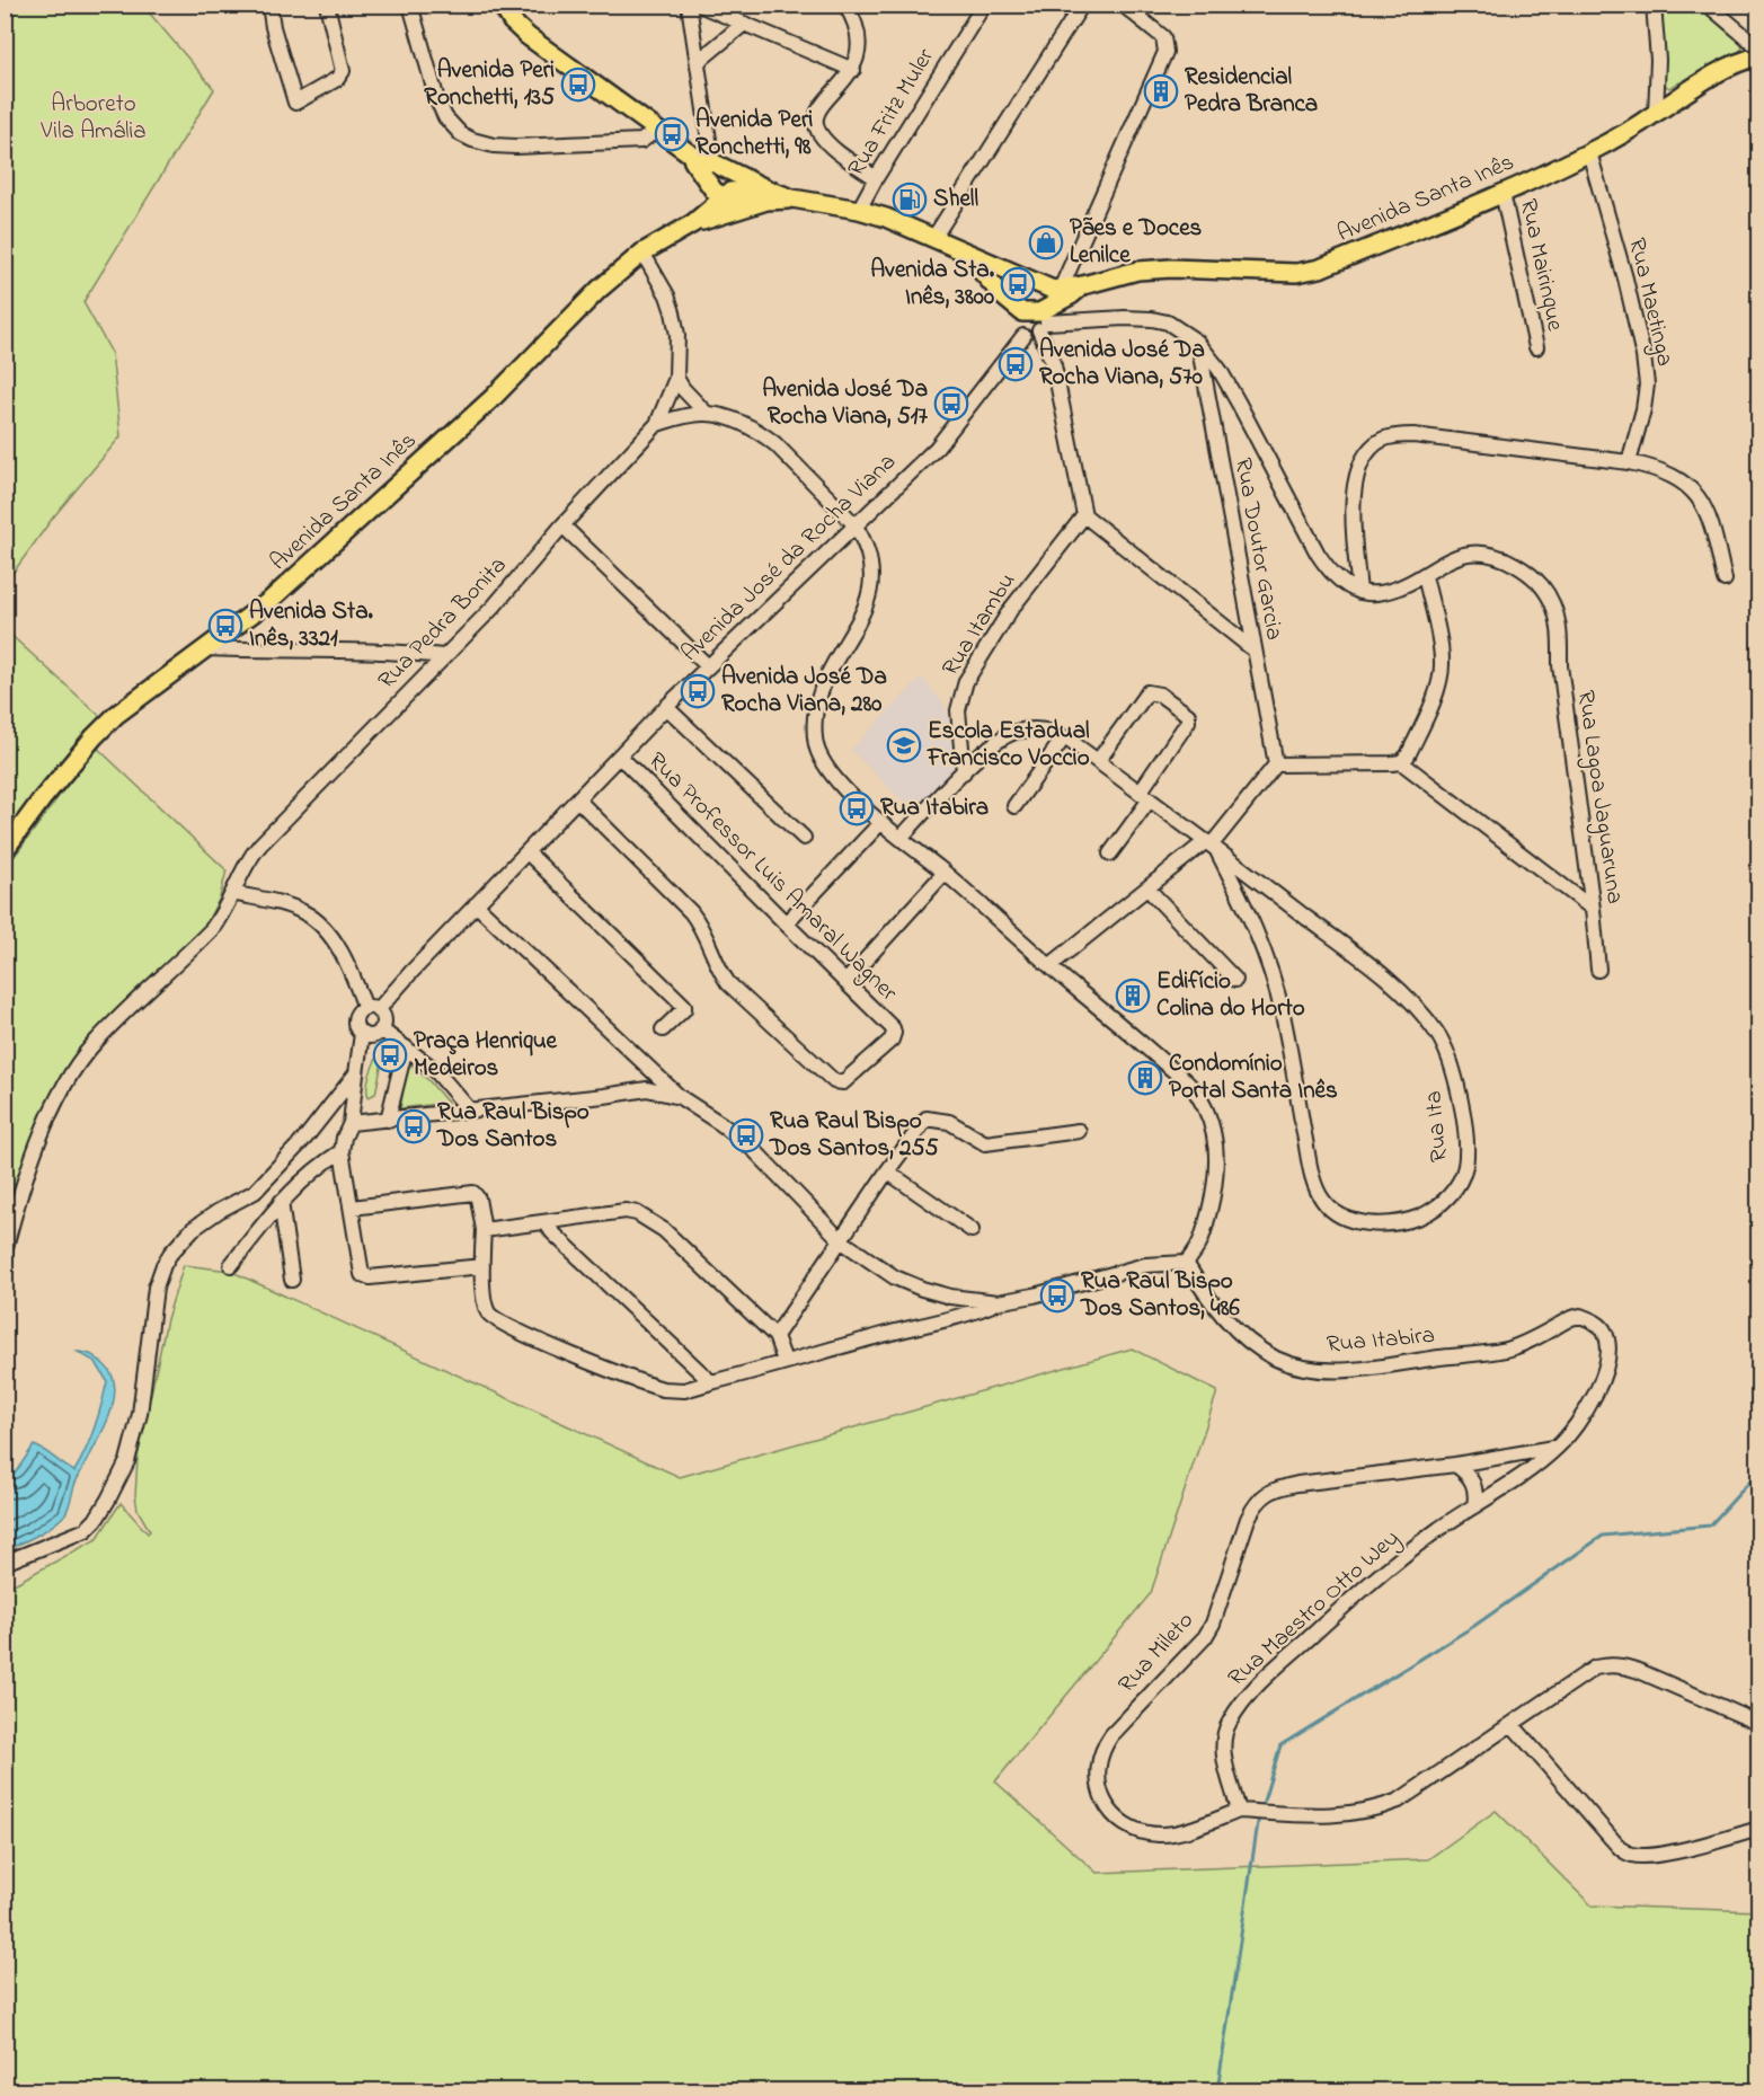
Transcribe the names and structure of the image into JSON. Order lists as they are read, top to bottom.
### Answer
{
  "streets": {
    "main road": ["Avenida Santa Inês"],
    "street": [
      "Rua Fritz Muler",
      "Rua Mairinque",
      "Rua Maetinga",
      "Rua Doutor Garcia",
      "Avenida José da Rocha Viana",
      "Rua Pedra Bonita",
      "Rua Itambu",
      "Rua Lagoa Jaguaruna",
      "Rua Professor Luis Amaral Wagner",
      "Rua Ita",
      "Rua Itabira",
      "Rua Maestro Otto Wey",
      "Rua Mileto"
    ]
  },
  "crossings": [
    ["Avenida Santa Inês", "Rua Mairinque"],
    ["Avenida Santa Inês", "Rua Maetinga"],
    ["Avenida José da Rocha Viana", "Rua Professor Luis Amaral Wagner"],
    ["Rua Itambu", "Rua Ita"],
    ["Rua Itabira", "Rua Maestro Otto Wey"],
    ["Rua Maestro Otto Wey", "Rua Mileto"]
  ],
  "parks": ["Arboreto Vila Amália"],
  "places": {
    "bus stop": [
      "Avenida Peri Ronchetti, 135",
      "Avenida Peri Ronchetti, 98",
      "Avenida Sta. Inês, 3800",
      "Avenida José Da Rocha Viana, 570",
      "Avenida José Da Rocha Viana, 517",
      "Avenida Sta. Inês, 3321",
      "Avenida José Da Rocha Viana, 280",
      "Rua Itabira",
      "Praça Henrique Medeiros",
      "Rua Raul Bispo Dos Santos",
      "Rua Raul Bispo Dos Santos, 255",
      "Rua Raul Bispo Dos Santos, 486"
    ],
    "building": ["Residencial Pedra Branca", "Edifício Colina do Horto", "Condomínio Portal Santa Inês"],
    "fuel station": ["Shell"],
    "shop": ["Pães e Doces Lenilce"],
    "school or university": ["Escola Estadual Francisco Voccio"]
  }
}
